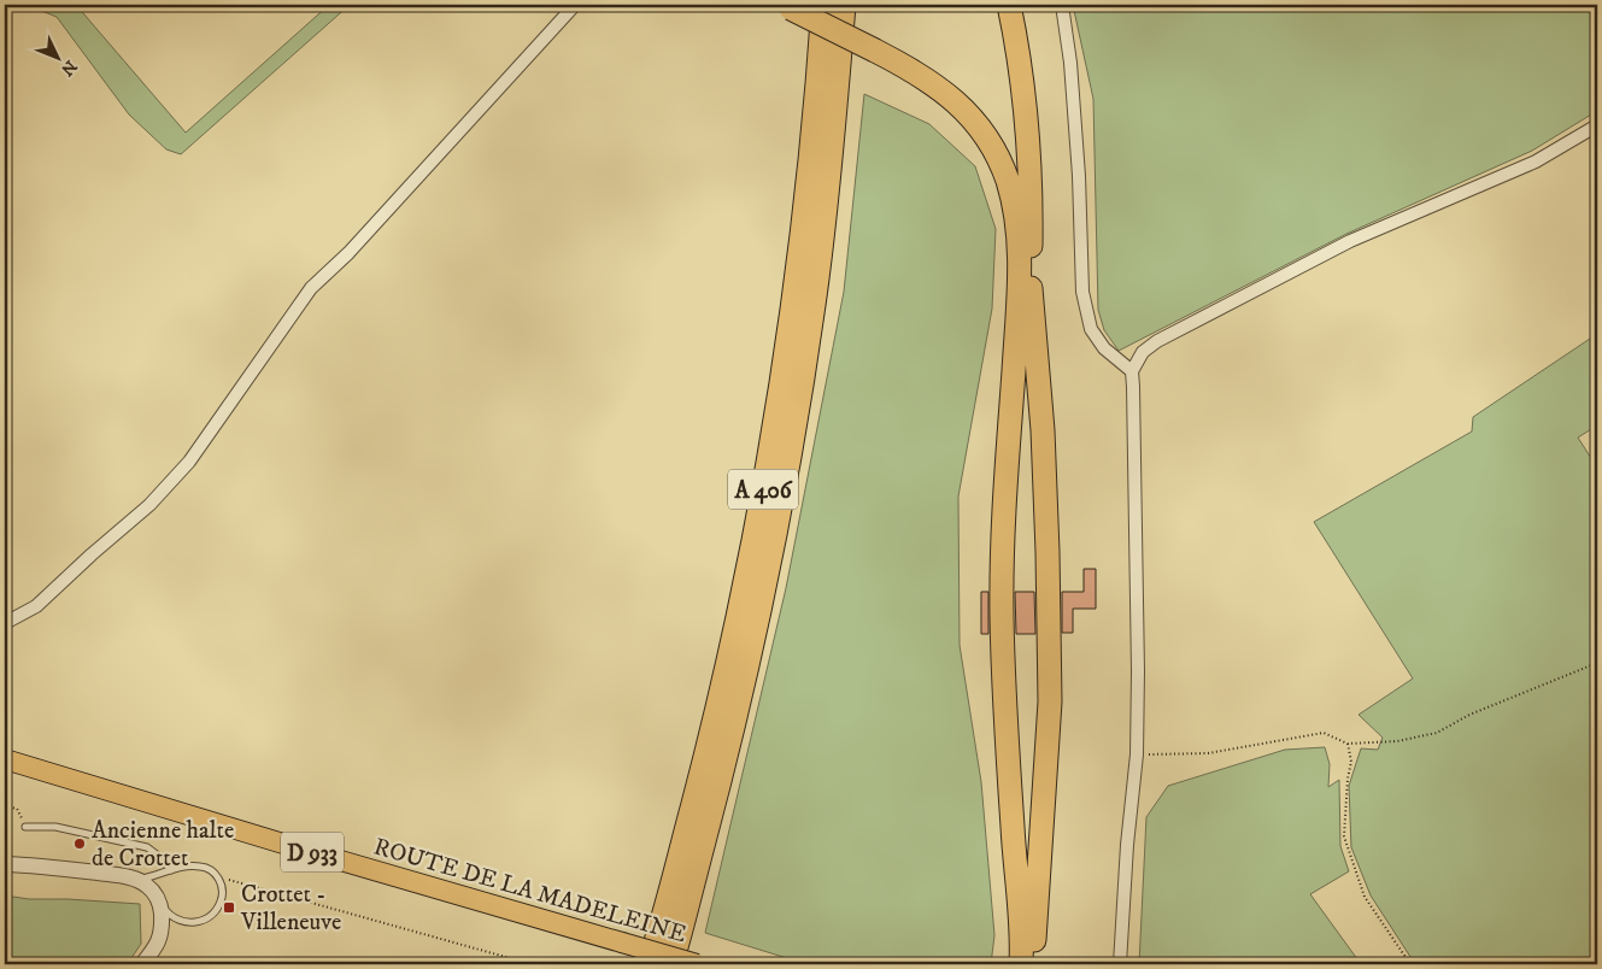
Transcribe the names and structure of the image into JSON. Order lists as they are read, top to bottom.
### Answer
{
  "streets": {
    "highway": ["A 406"],
    "main road": ["D 933", "ROUTE DE LA MADELEINE"]
  },
  "places": {
    "other": ["Ancienne halte de Crottet"],
    "transit": ["Crottet - Villeneuve"]
  },
  "north": "bottom right"
}
